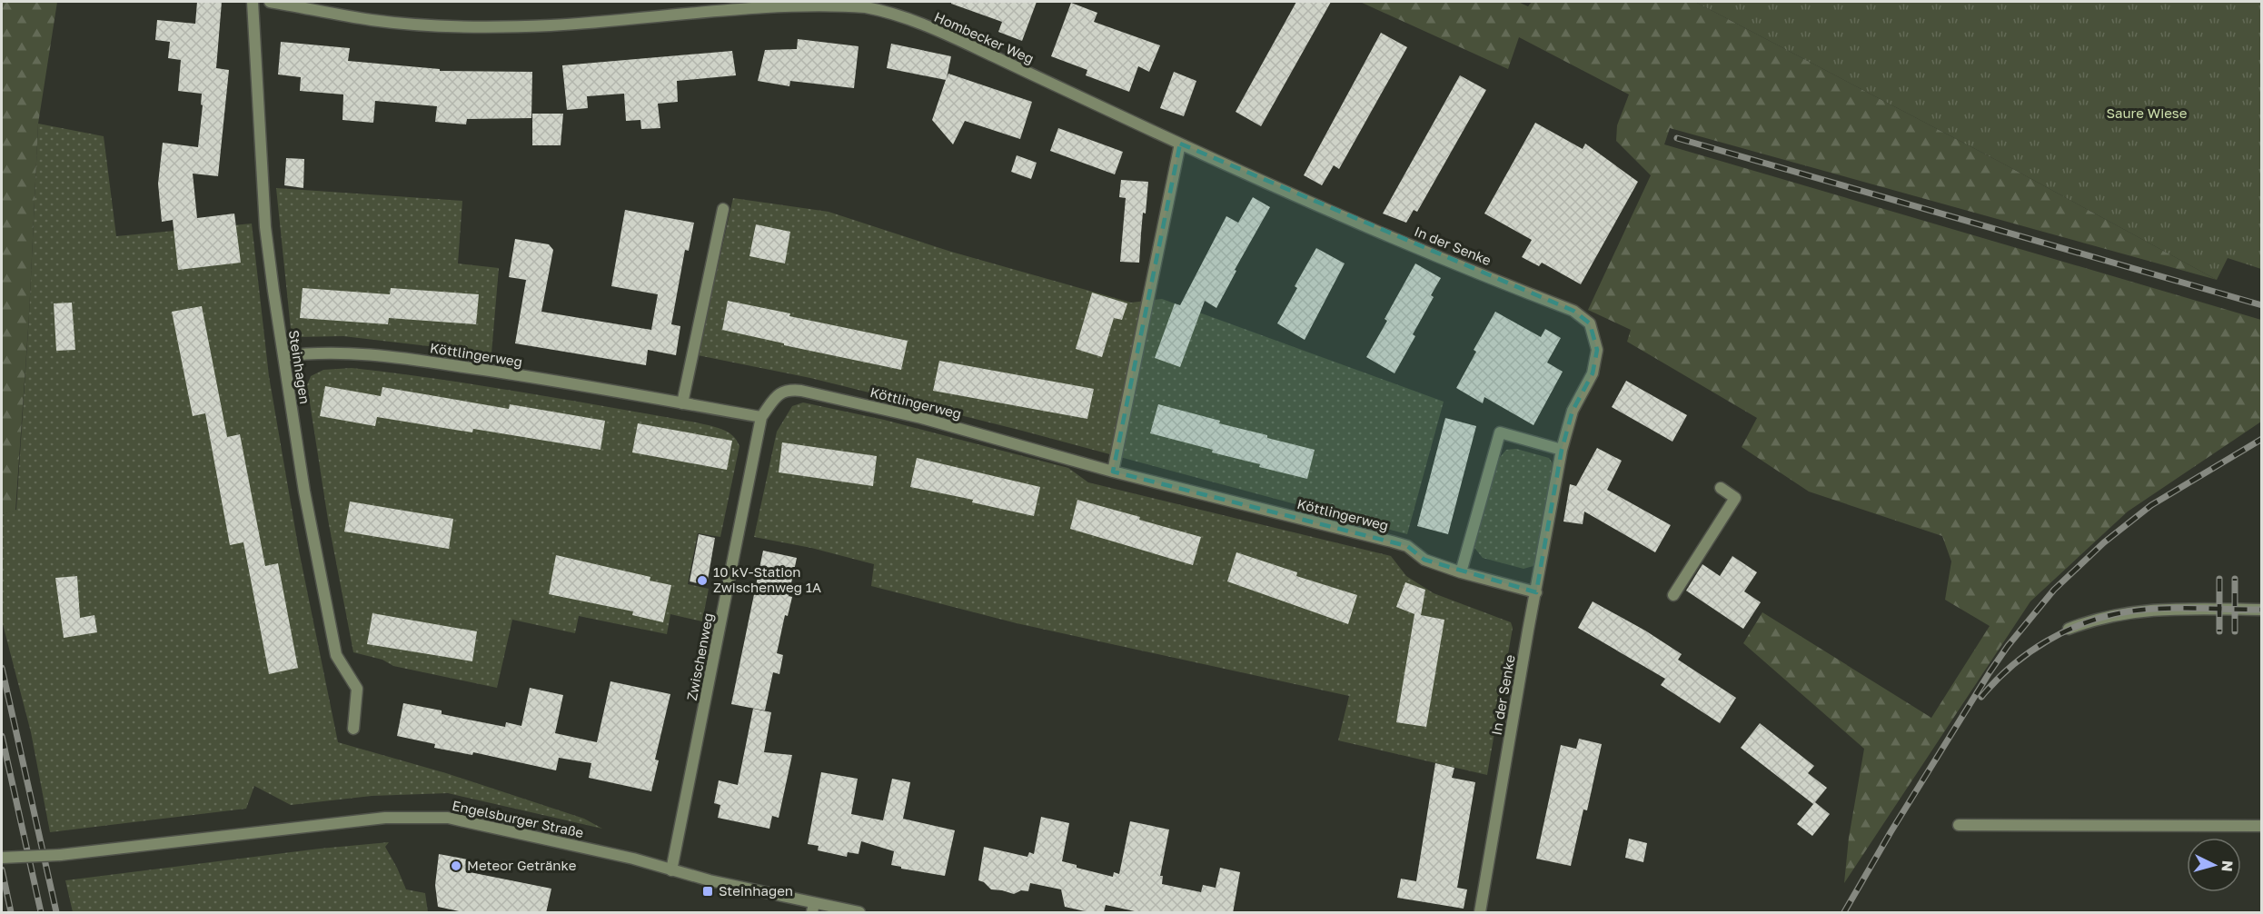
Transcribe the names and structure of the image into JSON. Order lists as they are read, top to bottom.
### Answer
{
  "streets": {
    "street": [
      "Hombecker Weg",
      "In der Senke",
      "Köttlingerweg",
      "Steinhagen",
      "Zwischenweg",
      "Engelsburger Straße"
    ]
  },
  "crossings": [
    ["Hombecker Weg", "In der Senke"],
    ["In der Senke", "Köttlingerweg"],
    ["Köttlingerweg", "Steinhagen"],
    ["Köttlingerweg", "Zwischenweg"],
    ["Zwischenweg", "Engelsburger Straße"]
  ],
  "parks": ["Saure Wiese"],
  "places": {
    "other": ["10 kV-Station Zwischenweg 1A", "Meteor Getränke"],
    "transit": ["Steinhagen"]
  },
  "north": "right"
}
